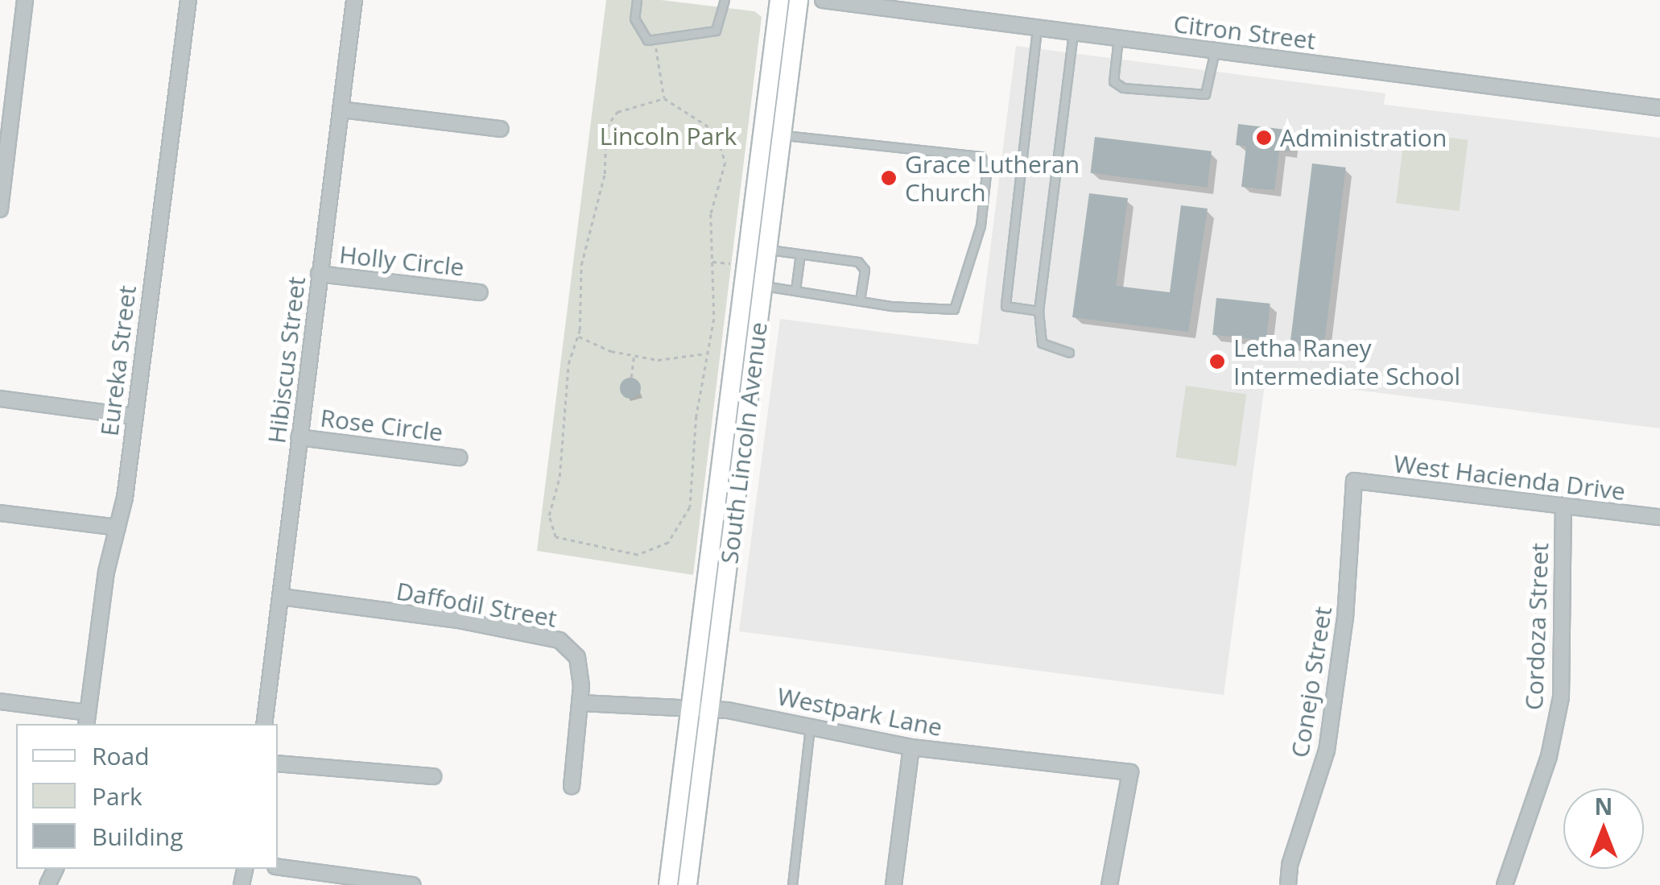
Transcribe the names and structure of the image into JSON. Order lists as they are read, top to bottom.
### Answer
{
  "streets": {
    "main road": ["South Lincoln Avenue"],
    "street": [
      "Citron Street",
      "Holly Circle",
      "Hibiscus Street",
      "Eureka Street",
      "Rose Circle",
      "West Hacienda Drive",
      "Daffodil Street",
      "Cordoza Street",
      "Conejo Street",
      "Westpark Lane"
    ]
  },
  "crossings": [
    ["Holly Circle", "Hibiscus Street"],
    ["Hibiscus Street", "Rose Circle"],
    ["Hibiscus Street", "Daffodil Street"],
    ["South Lincoln Avenue", "Westpark Lane"],
    ["West Hacienda Drive", "Cordoza Street"],
    ["West Hacienda Drive", "Conejo Street"],
    ["Daffodil Street", "Westpark Lane"]
  ],
  "parks": ["Lincoln Park"],
  "places": ["Administration", "Grace Lutheran Church", "Letha Raney Intermediate School"],
  "legend": ["Road", "Park", "Building"],
  "north": "top"
}
